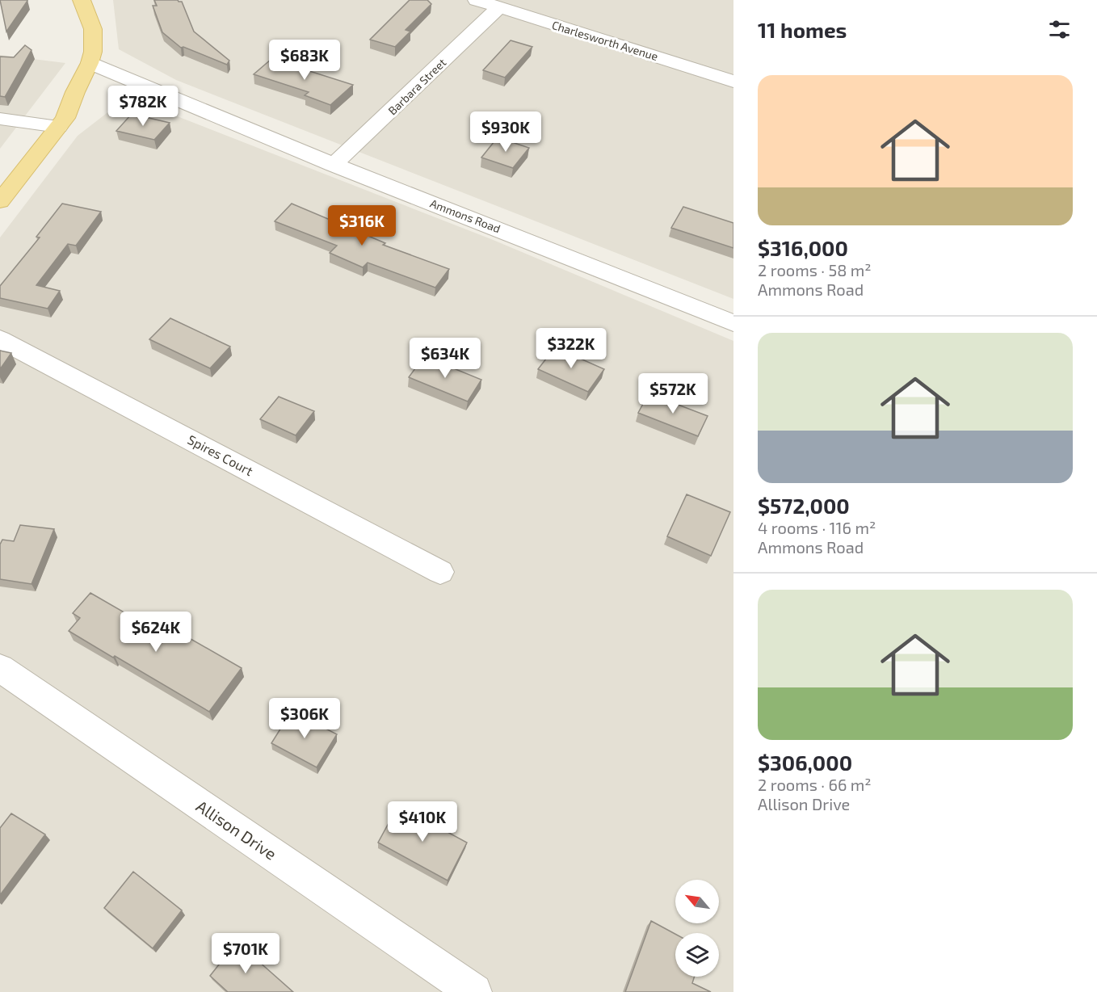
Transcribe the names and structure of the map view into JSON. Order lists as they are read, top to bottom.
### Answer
{
  "streets": {
    "street": [
      "Charlesworth Avenue",
      "Barbara Street",
      "Ammons Road",
      "Spires Court",
      "Allison Drive"
    ]
  },
  "crossings": [
    ["Charlesworth Avenue", "Barbara Street"],
    ["Barbara Street", "Ammons Road"]
  ],
  "north": "top left",
  "page": {
    "heading": "11 homes",
    "price": [
      "$683K",
      "$782K",
      "$930K",
      "$316K",
      "$322K",
      "$634K",
      "$572K",
      "$624K",
      "$306K",
      "$410K",
      "$701K"
    ],
    "list": [
      {
        "name": "$316,000",
        "note": "2 rooms · 58 m² · Ammons Road"
      },
      {
        "name": "$572,000",
        "note": "4 rooms · 116 m² · Ammons Road"
      },
      {
        "name": "$306,000",
        "note": "2 rooms · 66 m² · Allison Drive"
      }
    ]
  }
}
